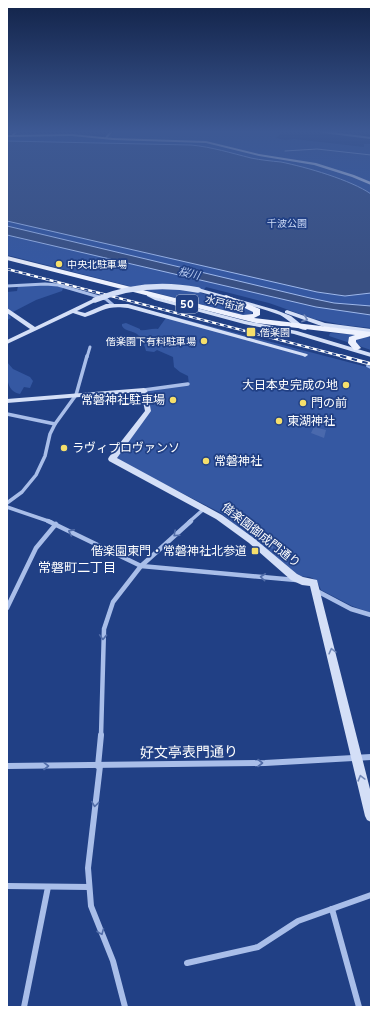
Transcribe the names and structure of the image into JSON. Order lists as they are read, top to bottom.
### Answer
{
  "streets": {
    "main road": ["水戸街道", "50"],
    "street": ["偕楽園御成門通り", "好文亭表門通り"]
  },
  "one_way": ["好文亭表門通り"],
  "districts": ["常磐町二丁目"],
  "water": ["桜川"],
  "parks": ["千波公園"],
  "places": {
    "other": [
      "中央北駐車場",
      "偕楽園下有料駐車場",
      "大日本史完成の地",
      "常磐神社駐車場",
      "門の前",
      "東湖神社",
      "ラヴィプロヴァンソ",
      "常磐神社"
    ],
    "transit": ["偕楽園", "偕楽園東門・常磐神社北参道"]
  }
}
